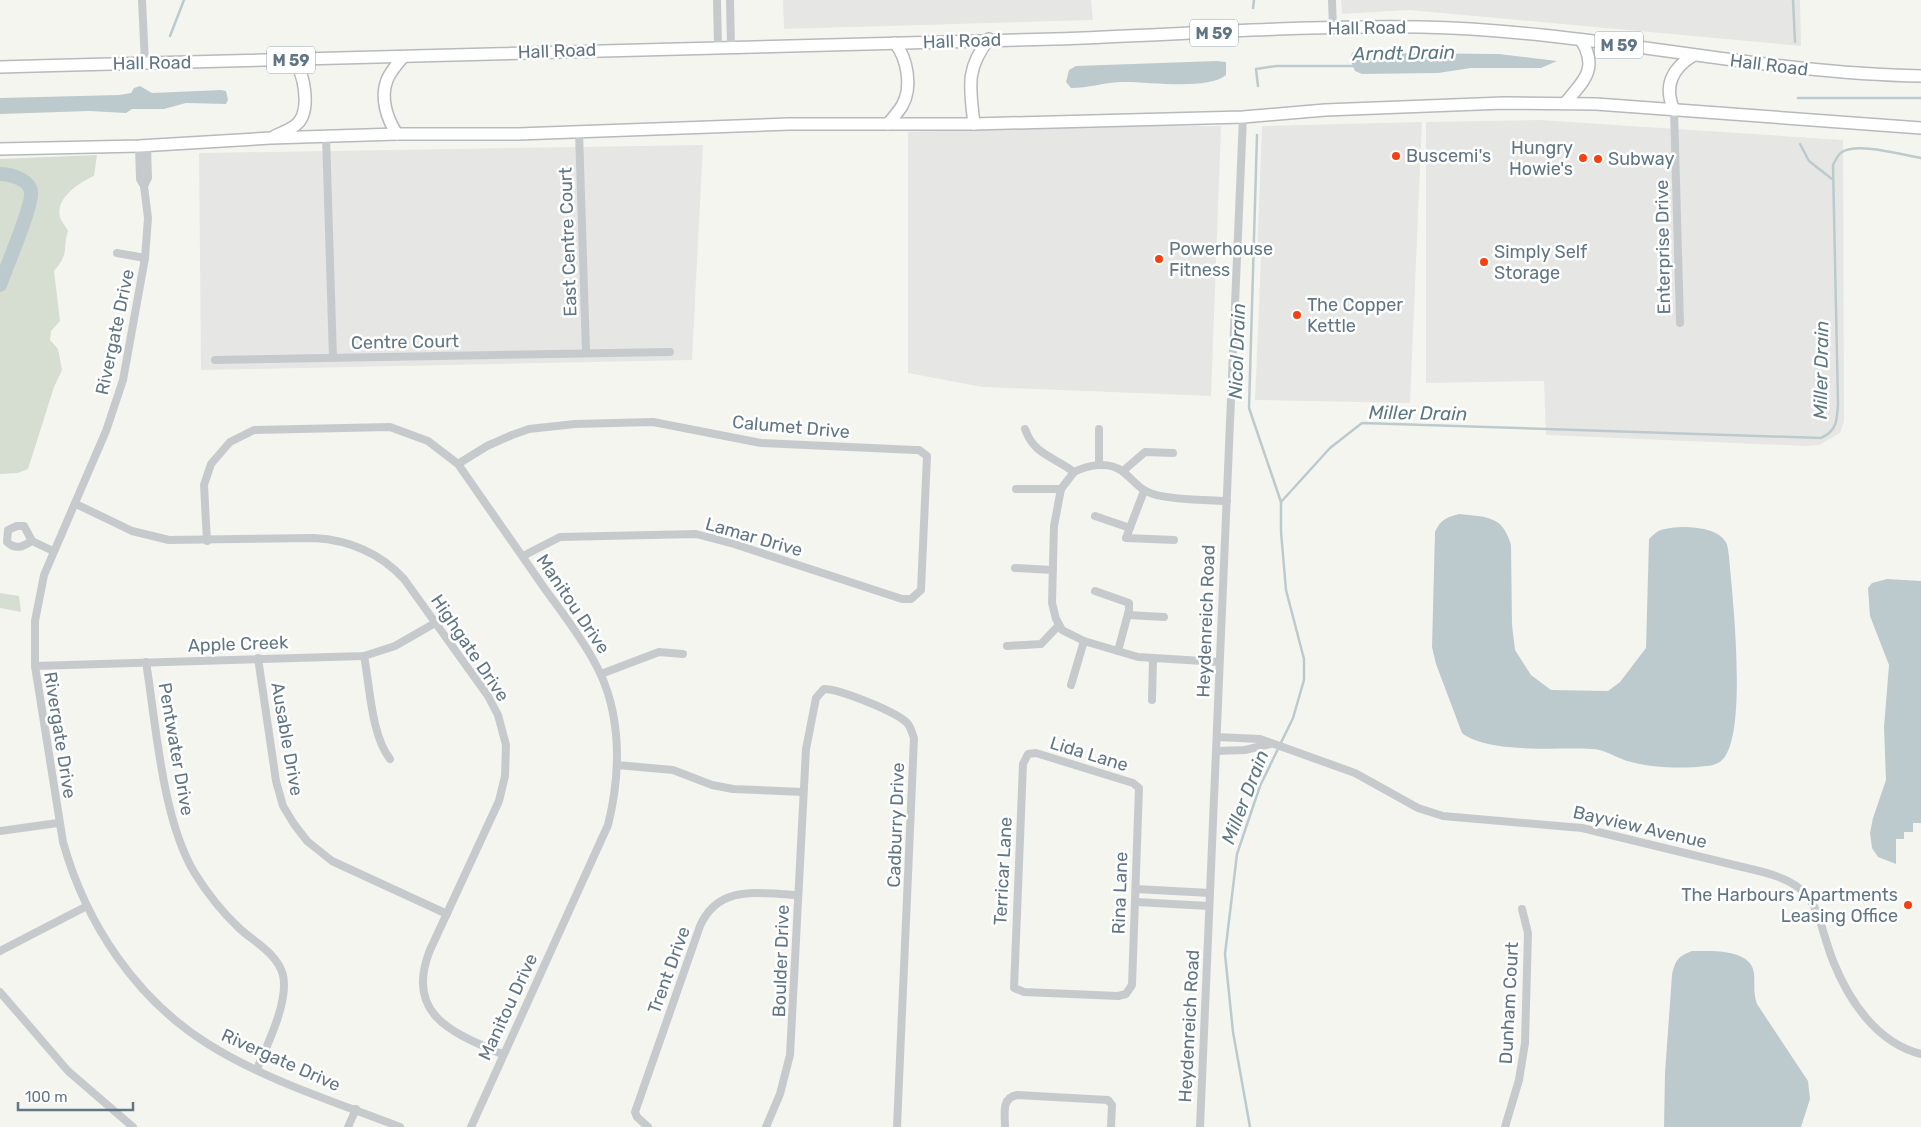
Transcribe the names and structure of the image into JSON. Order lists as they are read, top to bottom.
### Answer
{
  "streets": {
    "highway": ["Hall Road", "M 59"],
    "street": [
      "East Centre Court",
      "Enterprise Drive",
      "Rivergate Drive",
      "Centre Court",
      "Calumet Drive",
      "Lamar Drive",
      "Manitou Drive",
      "Heydenreich Road",
      "Apple Creek",
      "Highgate Drive",
      "Ausable Drive",
      "Pentwater Drive",
      "Lida Lane",
      "Cadburry Drive",
      "Bayview Avenue",
      "Terricar Lane",
      "Rina Lane",
      "Boulder Drive",
      "Trent Drive",
      "Dunham Court"
    ]
  },
  "crossings": [
    ["East Centre Court", "Centre Court"],
    ["Rivergate Drive", "Apple Creek"],
    ["Rivergate Drive", "Highgate Drive"],
    ["Rivergate Drive", "Pentwater Drive"],
    ["Calumet Drive", "Lamar Drive"],
    ["Calumet Drive", "Manitou Drive"],
    ["Lamar Drive", "Manitou Drive"],
    ["Manitou Drive", "Highgate Drive"],
    ["Heydenreich Road", "Bayview Avenue"],
    ["Apple Creek", "Highgate Drive"],
    ["Apple Creek", "Ausable Drive"],
    ["Apple Creek", "Pentwater Drive"],
    ["Highgate Drive", "Ausable Drive"],
    ["Lida Lane", "Terricar Lane"],
    ["Lida Lane", "Rina Lane"],
    ["Cadburry Drive", "Boulder Drive"],
    ["Terricar Lane", "Rina Lane"],
    ["Boulder Drive", "Trent Drive"]
  ],
  "water": ["Arndt Drain", "Nicol Drain", "Miller Drain"],
  "places": [
    "Buscemi's",
    "Hungry Howie's",
    "Subway",
    "Powerhouse Fitness",
    "Simply Self Storage",
    "The Copper Kettle",
    "The Harbours Apartments Leasing Office"
  ],
  "scale_bar": "100 m"
}
